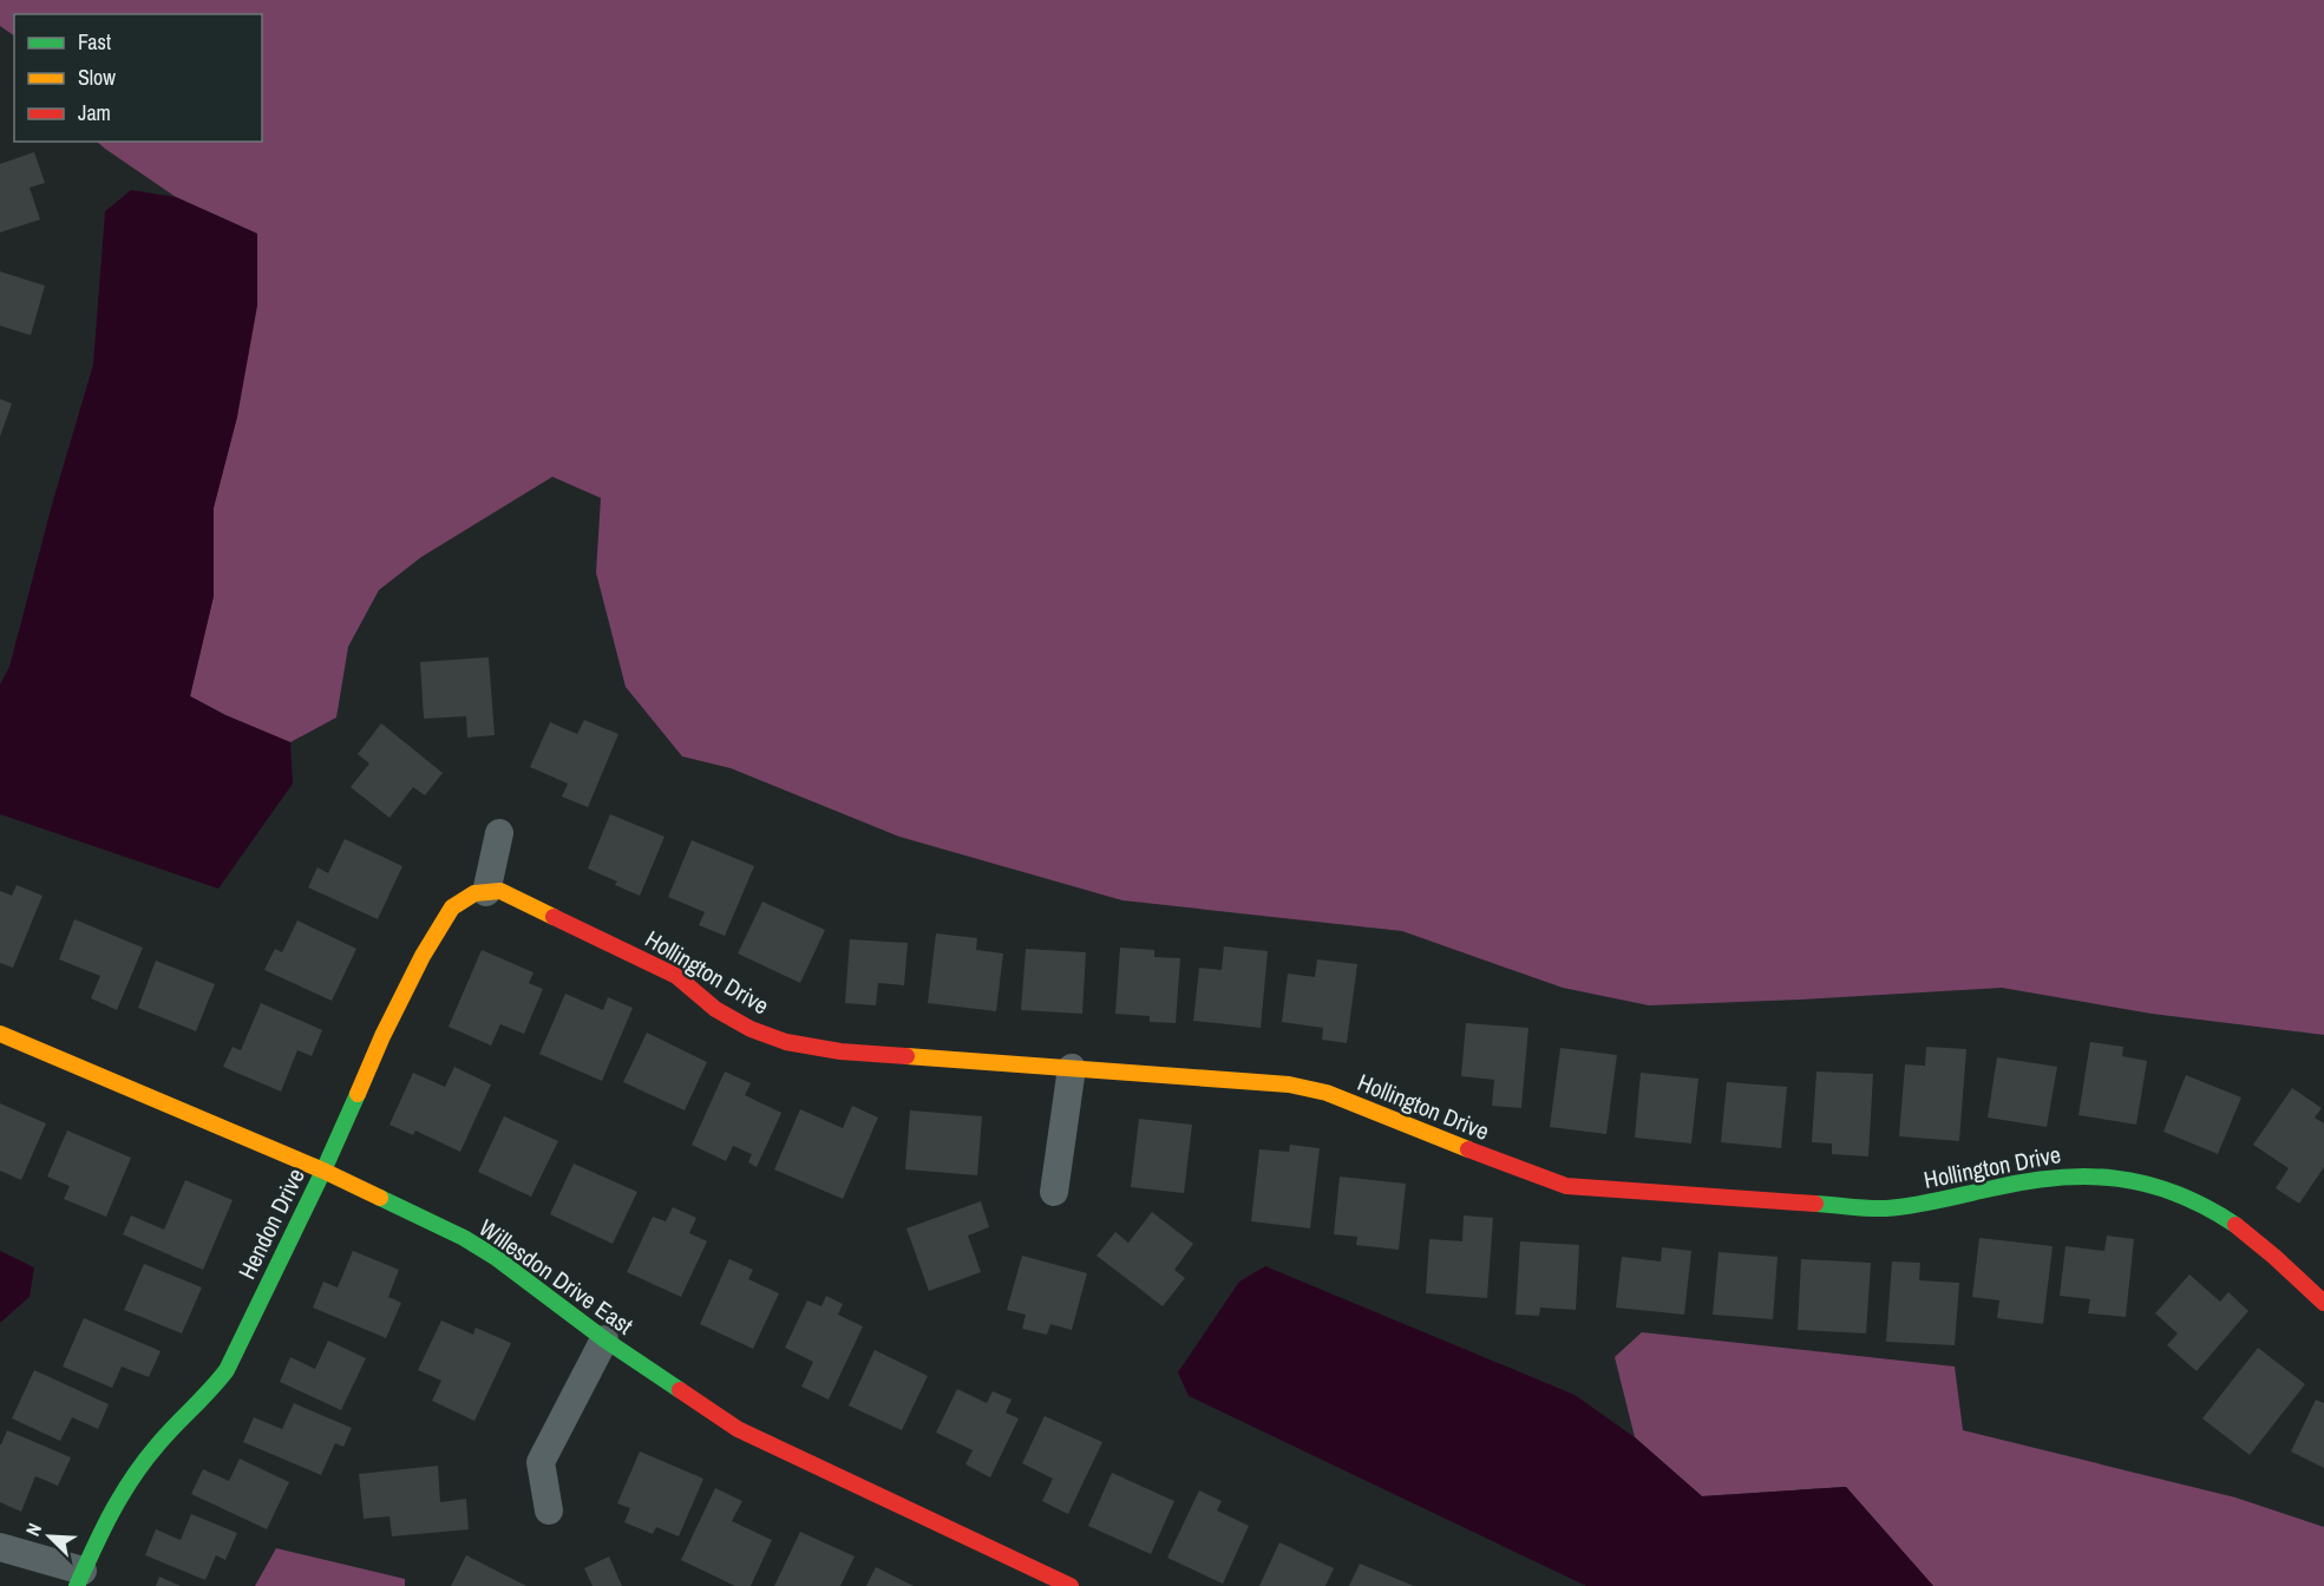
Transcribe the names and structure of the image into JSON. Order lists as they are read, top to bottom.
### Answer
{
  "streets": {
    "street": ["Hollington Drive", "Hendon Drive", "Willesdon Drive East"]
  },
  "crossings": [
    ["Hollington Drive", "Hendon Drive"],
    ["Hendon Drive", "Willesdon Drive East"]
  ],
  "legend": ["Fast", "Slow", "Jam"],
  "north": "top left"
}
